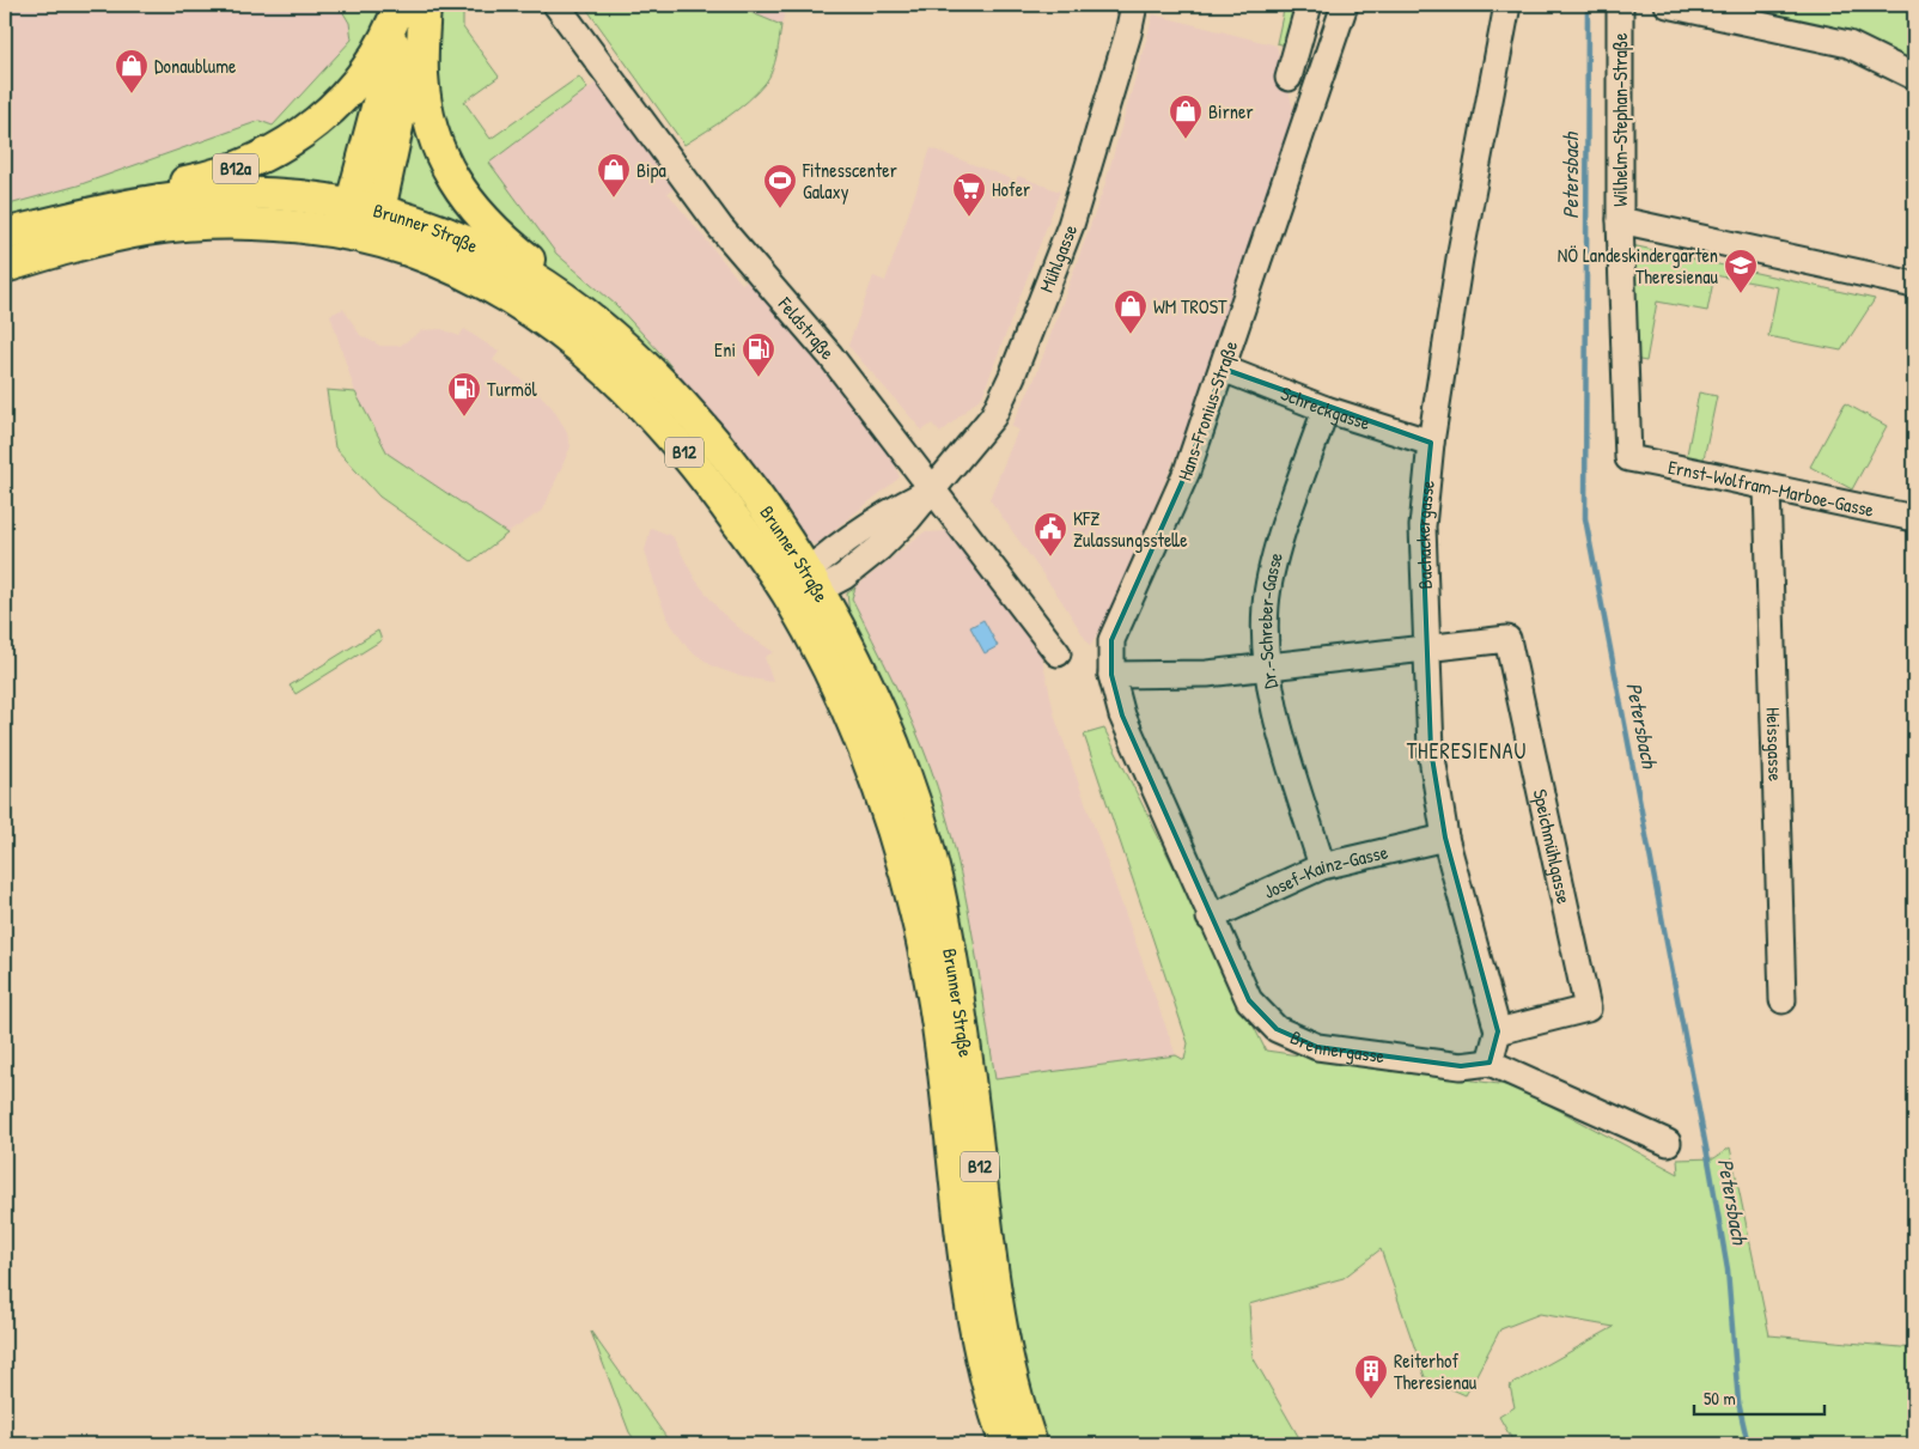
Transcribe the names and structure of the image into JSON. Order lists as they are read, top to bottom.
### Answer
{
  "streets": {
    "main road": ["B12a", "Brunner Straße", "B12"],
    "street": [
      "Wilhelm-Stephan-Straße",
      "Mühlgasse",
      "Feldstraße",
      "Schreckgasse",
      "Hans-Fronius-Straße",
      "Ernst-Wolfram-Marboe-Gasse",
      "Bachackergasse",
      "Dr.-Schreber-Gasse",
      "Heissgasse",
      "Speichmühlgasse",
      "Josef-Kainz-Gasse",
      "Brennergasse"
    ]
  },
  "crossings": [
    ["Wilhelm-Stephan-Straße", "Ernst-Wolfram-Marboe-Gasse"],
    ["B12a", "Brunner Straße"],
    ["Brunner Straße", "Mühlgasse"],
    ["Mühlgasse", "Feldstraße"],
    ["Schreckgasse", "Hans-Fronius-Straße"],
    ["Schreckgasse", "Bachackergasse"],
    ["Schreckgasse", "Dr.-Schreber-Gasse"],
    ["Hans-Fronius-Straße", "Brennergasse"],
    ["Ernst-Wolfram-Marboe-Gasse", "Heissgasse"],
    ["Bachackergasse", "Speichmühlgasse"],
    ["Bachackergasse", "Josef-Kainz-Gasse"],
    ["Dr.-Schreber-Gasse", "Josef-Kainz-Gasse"],
    ["Josef-Kainz-Gasse", "Brennergasse"]
  ],
  "districts": ["THERESIENAU"],
  "water": ["Petersbach"],
  "places": {
    "shop": [
      "Donaublume",
      "Birner",
      "Bipa",
      "WM TROST"
    ],
    "sports": ["Fitnesscenter Galaxy"],
    "supermarket": ["Hofer"],
    "school or university": ["NÖ Landeskindergarten Theresienau"],
    "fuel station": ["Eni", "Turmöl"],
    "public building": ["KFZ Zulassungsstelle"],
    "building": ["Reiterhof Theresienau"]
  },
  "scale_bar": "50 m"
}
